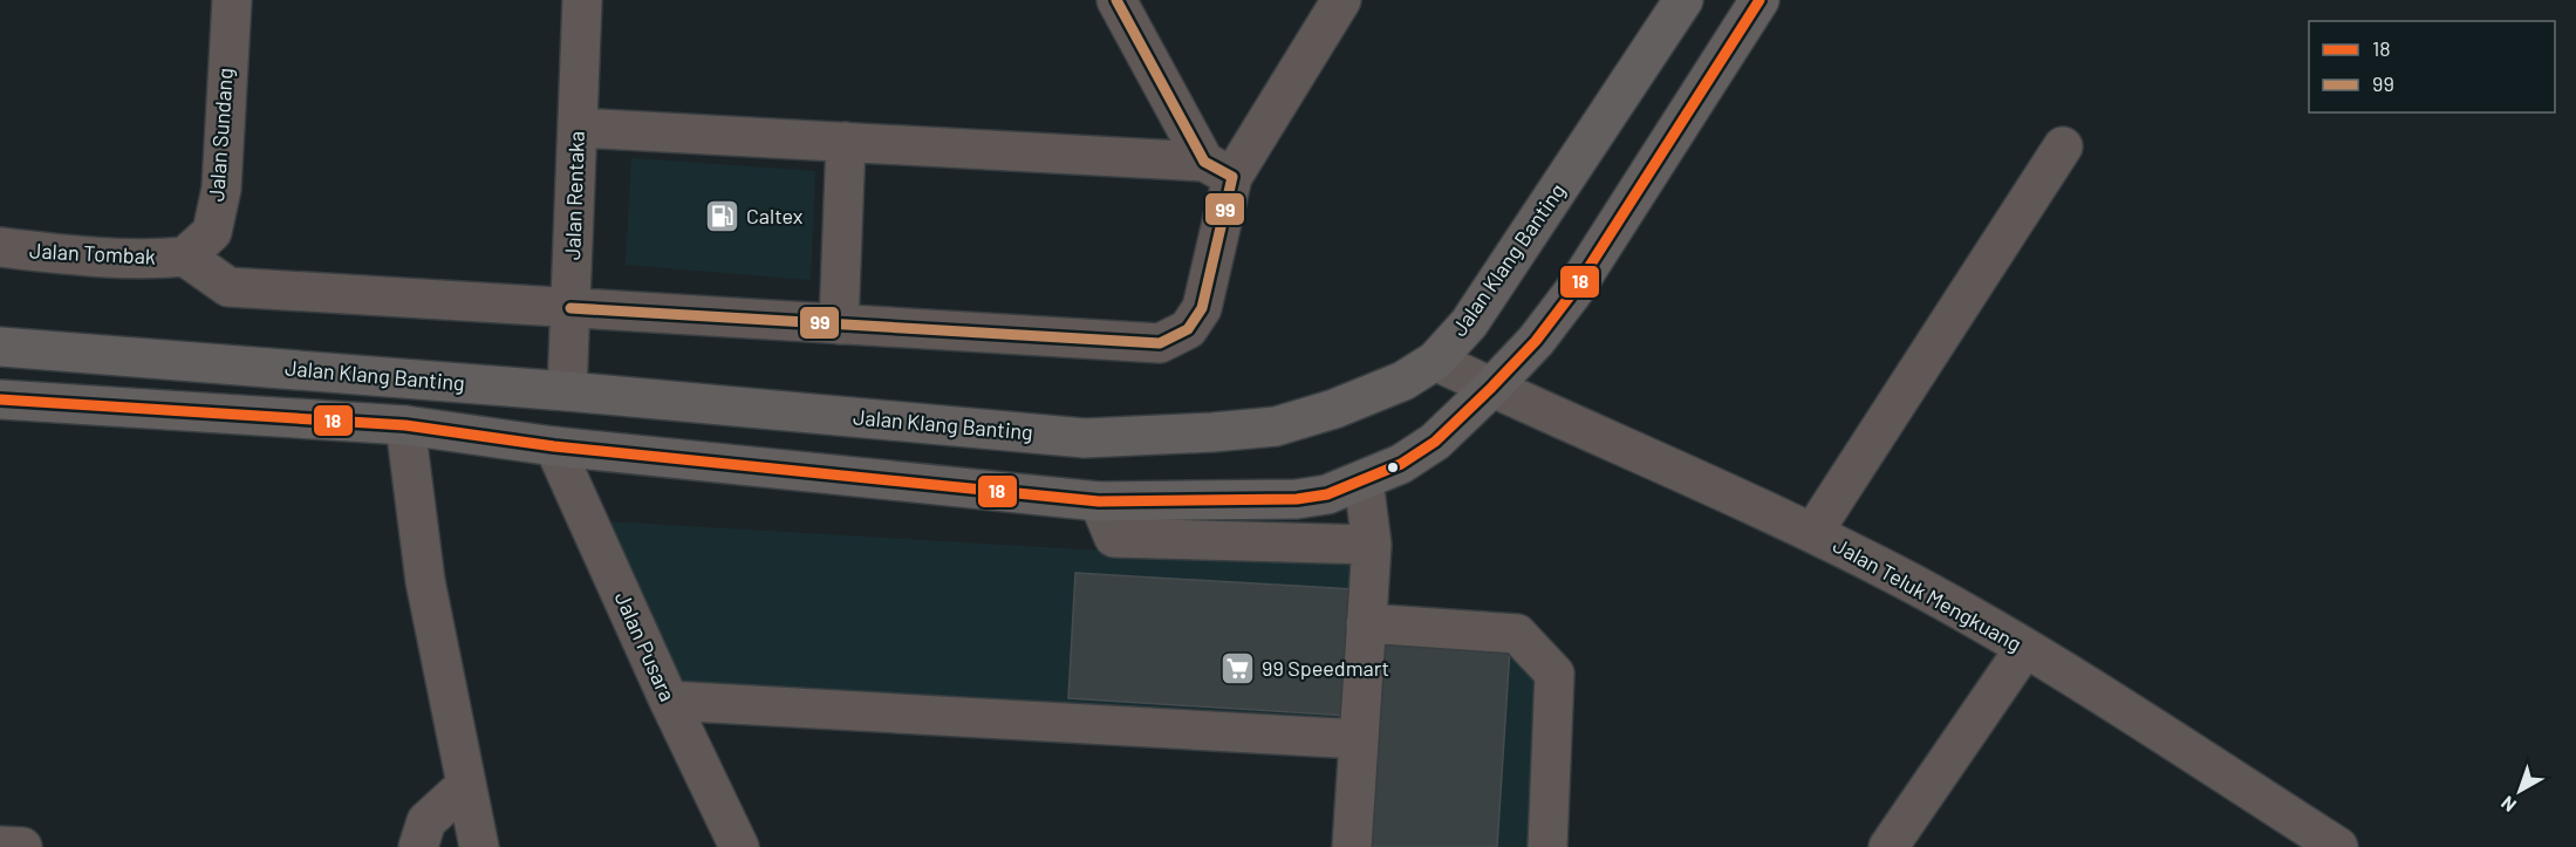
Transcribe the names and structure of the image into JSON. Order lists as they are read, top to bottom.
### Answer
{
  "streets": {
    "highway": ["Jalan Klang Banting"],
    "street": [
      "Jalan Sundang",
      "Jalan Rentaka",
      "Jalan Tombak",
      "Jalan Teluk Mengkuang",
      "Jalan Pusara"
    ]
  },
  "crossings": [
    ["Jalan Sundang", "Jalan Tombak"],
    ["Jalan Rentaka", "Jalan Klang Banting"],
    ["Jalan Klang Banting", "Jalan Teluk Mengkuang"]
  ],
  "places": {
    "fuel station": ["Caltex"],
    "supermarket": ["99 Speedmart"]
  },
  "lines": ["transit line 18", "transit line 99"],
  "legend": ["18", "99"],
  "north": "bottom left"
}
